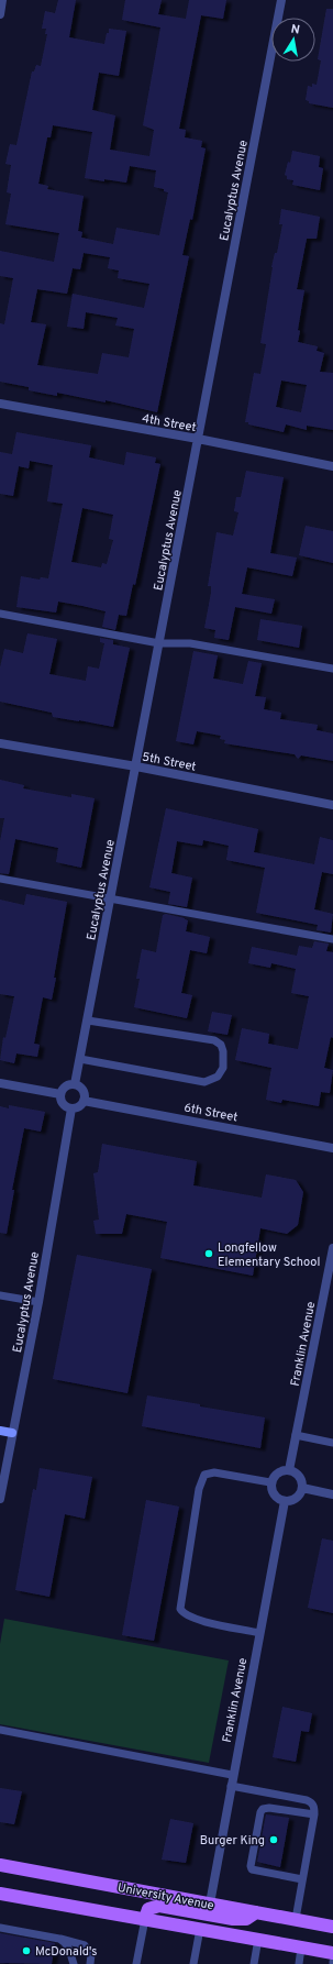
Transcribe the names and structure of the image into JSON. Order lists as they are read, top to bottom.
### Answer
{
  "streets": {
    "main road": ["University Avenue"],
    "street": [
      "Eucalyptus Avenue",
      "4th Street",
      "5th Street",
      "6th Street",
      "Franklin Avenue"
    ]
  },
  "crossings": [
    ["Eucalyptus Avenue", "4th Street"],
    ["Eucalyptus Avenue", "5th Street"],
    ["Eucalyptus Avenue", "6th Street"],
    ["Franklin Avenue", "University Avenue"]
  ],
  "places": ["Longfellow Elementary School", "Burger King", "McDonald's"],
  "north": "top"
}
